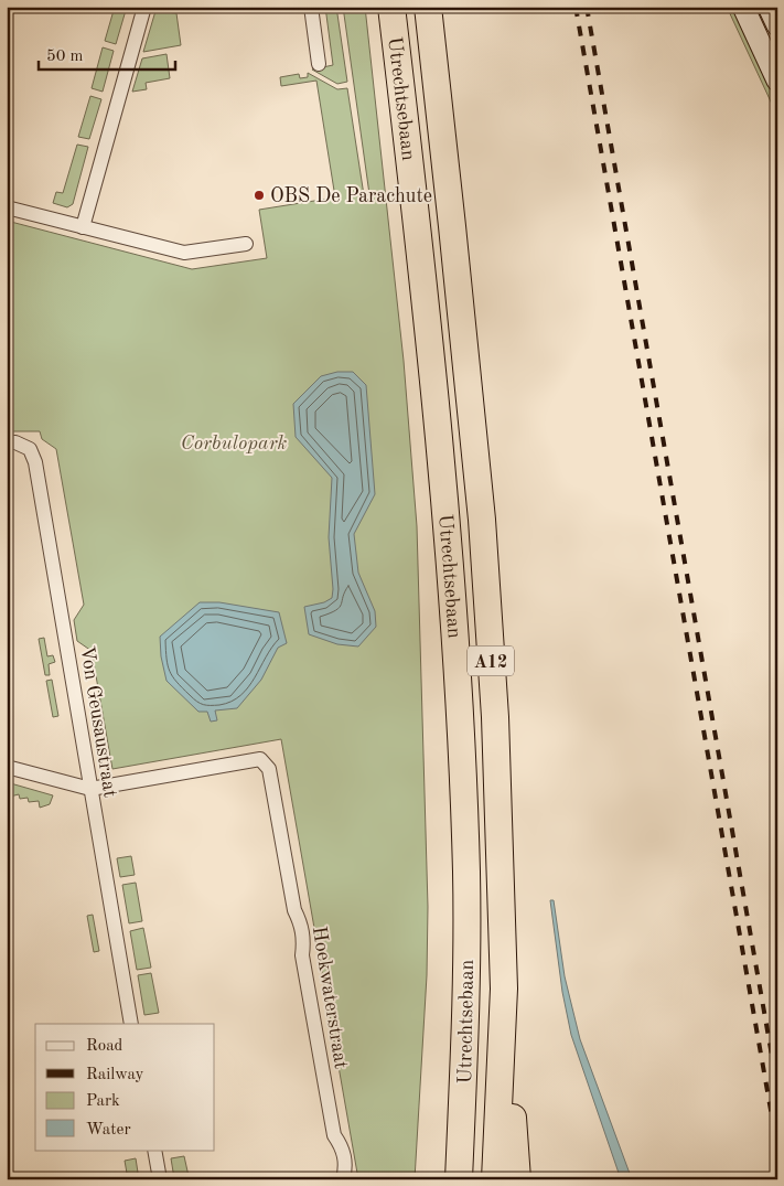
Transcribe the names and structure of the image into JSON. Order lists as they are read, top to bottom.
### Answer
{
  "streets": {
    "highway": ["Utrechtsebaan", "A12"],
    "street": ["Von Geusaustraat", "Hoekwaterstraat"]
  },
  "crossings": [
    ["Utrechtsebaan", "A12"],
    ["Von Geusaustraat", "Hoekwaterstraat"]
  ],
  "parks": ["Corbulopark"],
  "places": ["OBS De Parachute"],
  "legend": [
    "Road",
    "Railway",
    "Park",
    "Water"
  ],
  "scale_bar": "50 m"
}
